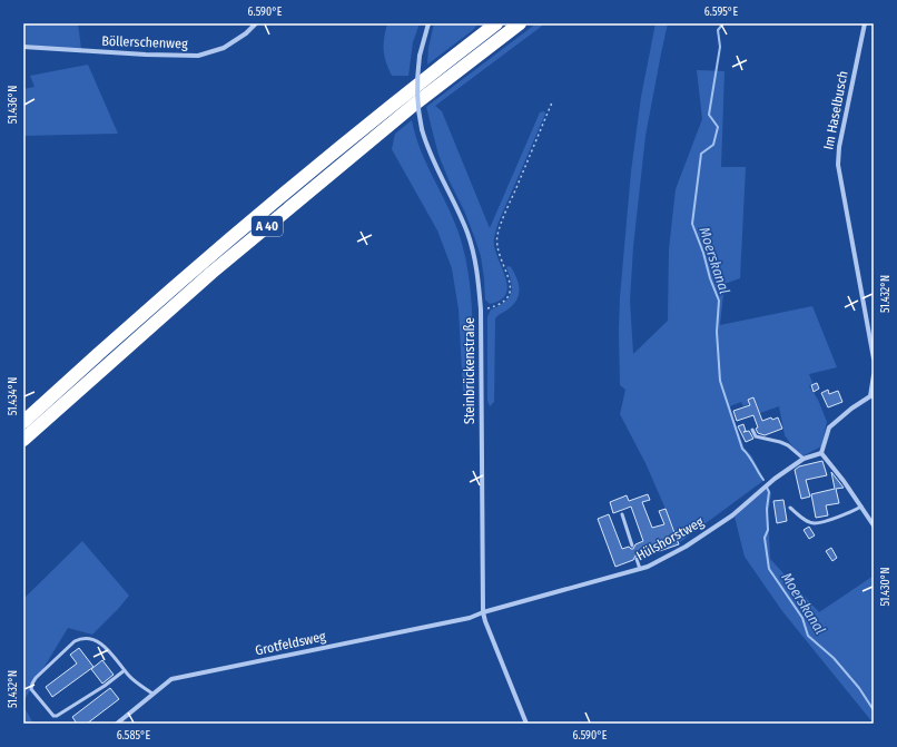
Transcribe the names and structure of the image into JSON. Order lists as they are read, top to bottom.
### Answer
{
  "streets": {
    "highway": ["A 40"],
    "street": [
      "Böllerschenweg",
      "Im Haselbusch",
      "Steinbrückenstraße",
      "Hülshorstweg",
      "Grotfeldsweg"
    ]
  },
  "crossings": [
    ["Steinbrückenstraße", "Hülshorstweg"],
    ["Steinbrückenstraße", "Grotfeldsweg"],
    ["Hülshorstweg", "Grotfeldsweg"]
  ],
  "water": ["Moerskanal"],
  "coordinates": [
    "6.590°E",
    "6.595°E",
    "51.436°N",
    "51.432°N",
    "51.434°N",
    "51.430°N",
    "6.585°E"
  ]
}
